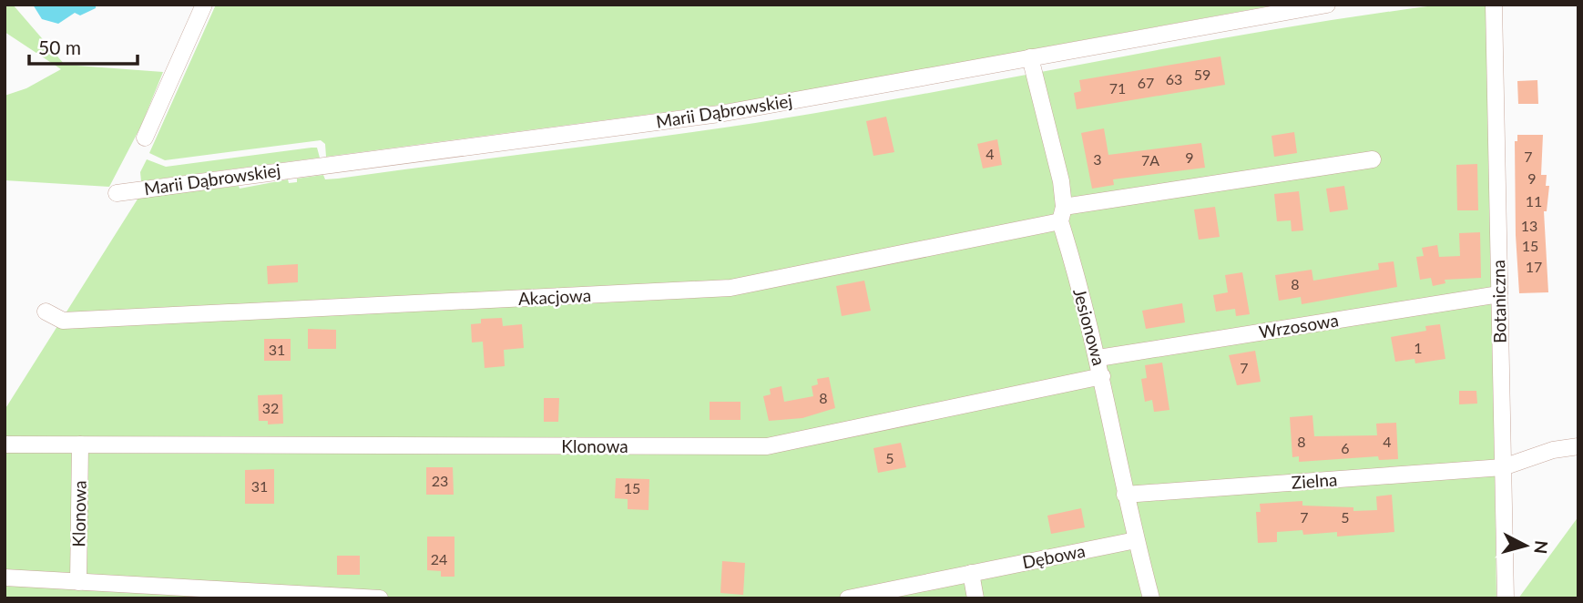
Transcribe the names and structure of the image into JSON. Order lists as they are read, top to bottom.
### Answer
{
  "streets": {
    "street": [
      "Marii Dąbrowskiej",
      "Akacjowa",
      "Botaniczna",
      "Wrzosowa",
      "Jesionowa",
      "Klonowa",
      "Zielna",
      "Dębowa"
    ]
  },
  "crossings": [
    ["Marii Dąbrowskiej", "Jesionowa"],
    ["Akacjowa", "Jesionowa"],
    ["Botaniczna", "Wrzosowa"],
    ["Botaniczna", "Zielna"],
    ["Wrzosowa", "Jesionowa"],
    ["Jesionowa", "Klonowa"],
    ["Jesionowa", "Zielna"],
    ["Jesionowa", "Dębowa"]
  ],
  "house_numbers": [
    "59",
    "63",
    "67",
    "71",
    "4",
    "7",
    "9",
    "3",
    "7A",
    "9",
    "11",
    "13",
    "15",
    "17",
    "8",
    "1",
    "31",
    "7",
    "8",
    "32",
    "8",
    "4",
    "6",
    "5",
    "23",
    "31",
    "15",
    "7",
    "5",
    "24"
  ],
  "scale_bar": "50 m",
  "north": "right"
}
